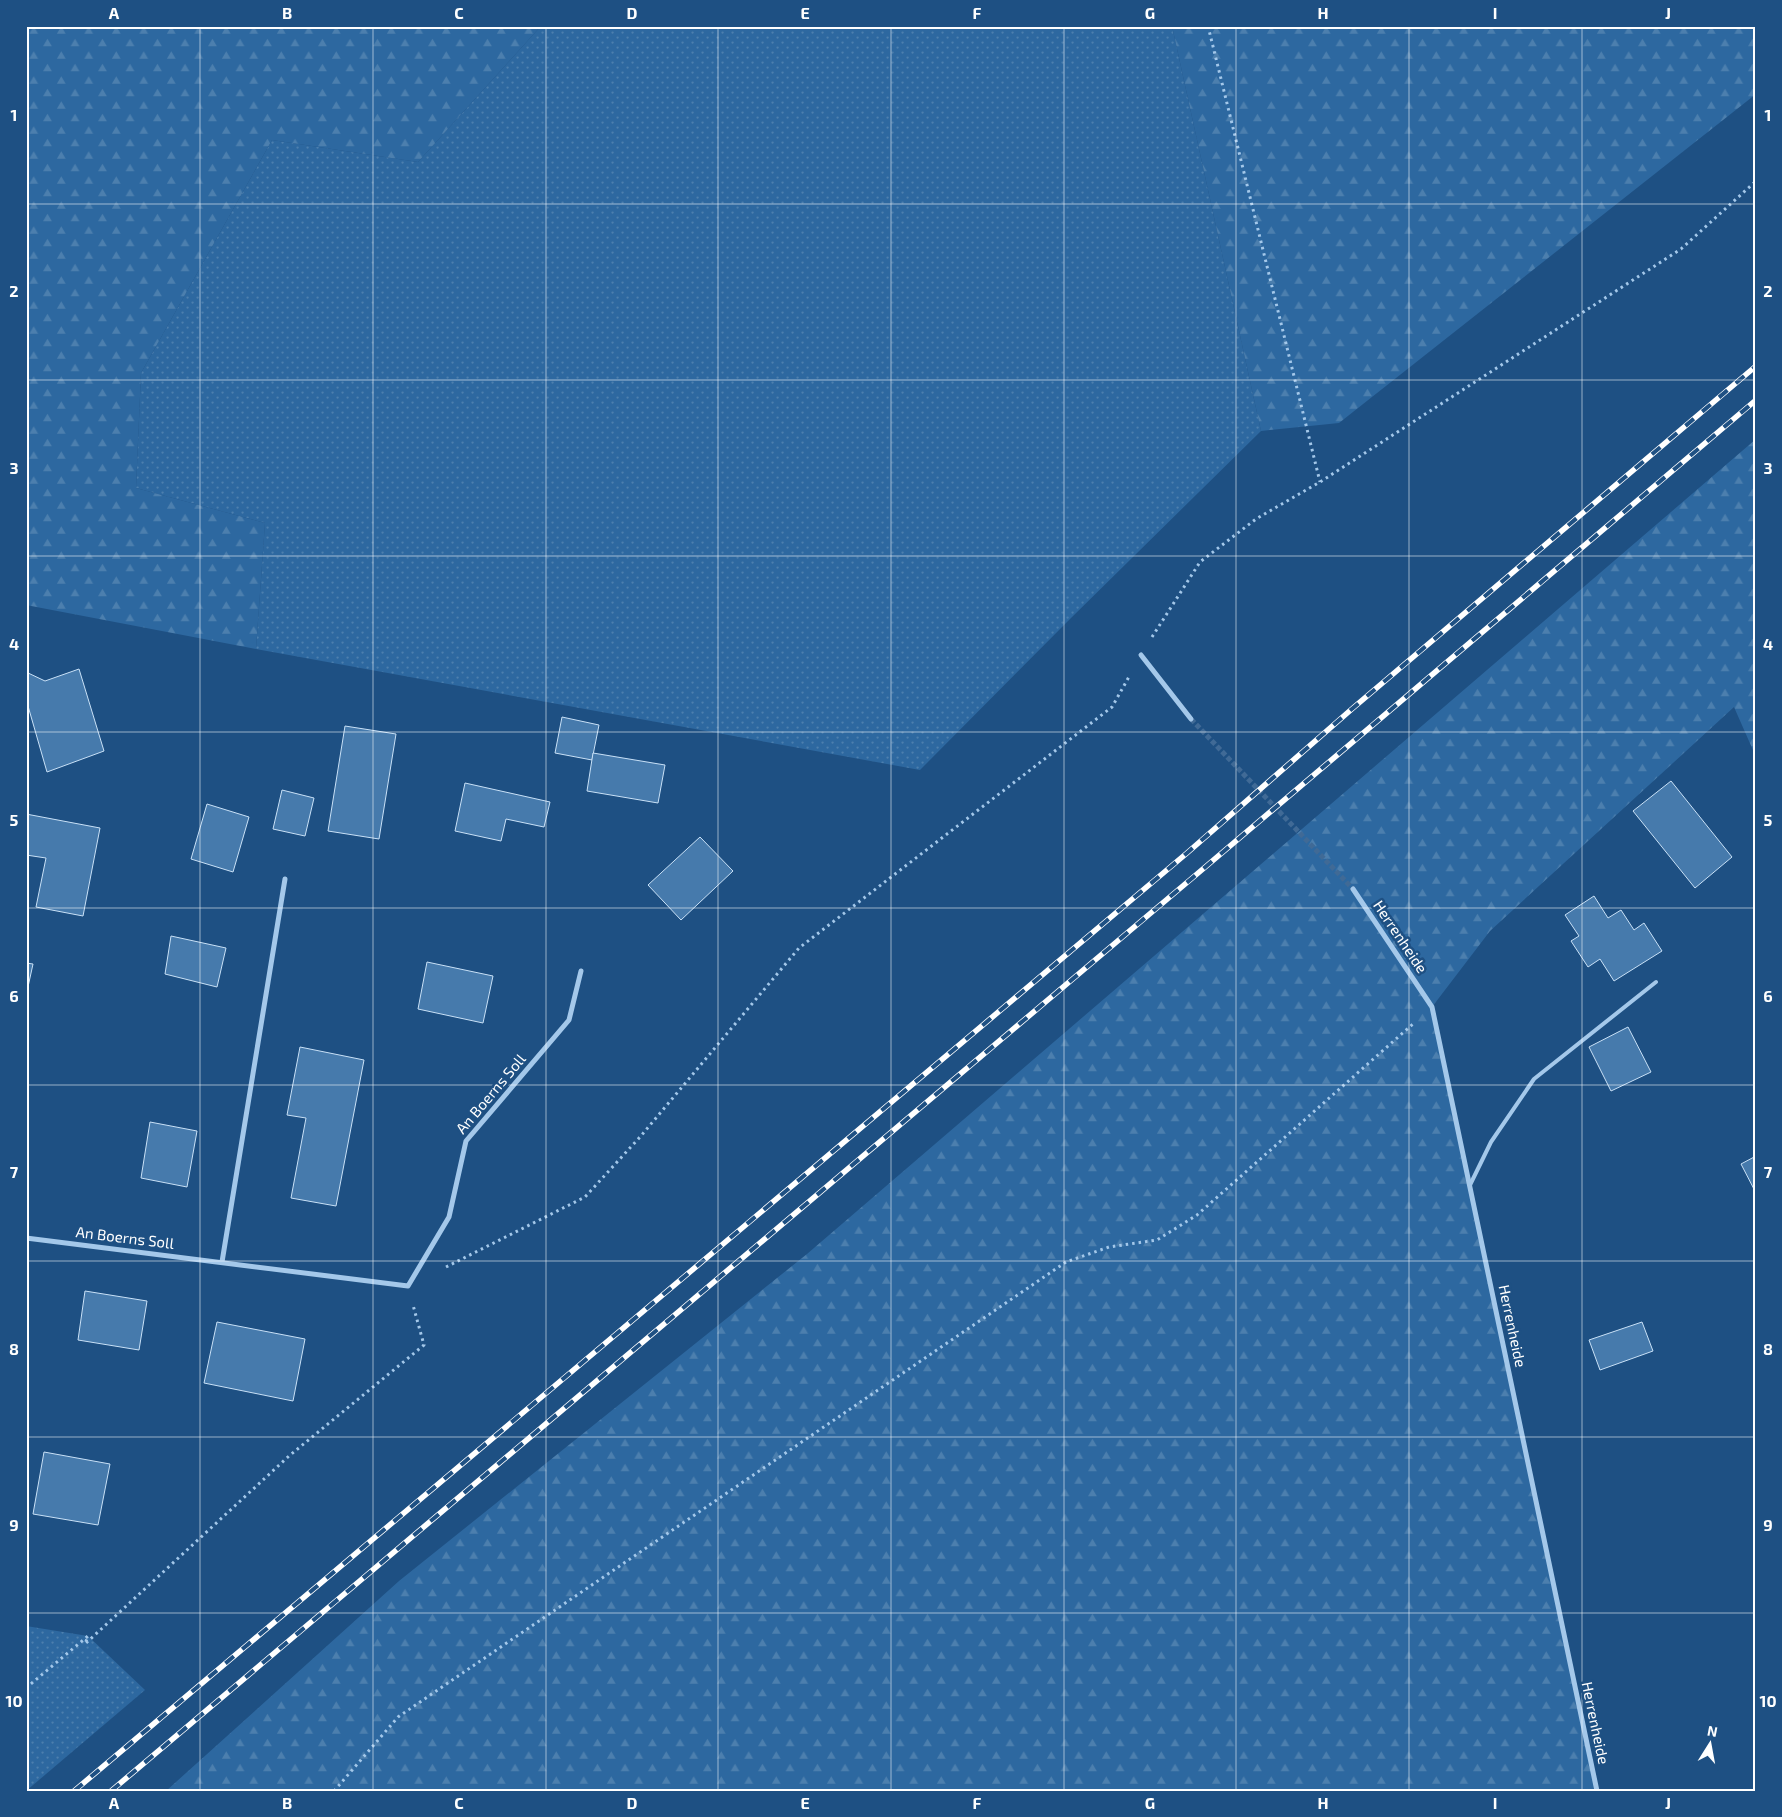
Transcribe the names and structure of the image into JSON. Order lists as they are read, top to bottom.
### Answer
{
  "streets": {
    "street": ["Herrenheide", "An Boerns Soll"]
  },
  "north": "top",
  "grid": {
    "columns": [
      "A",
      "B",
      "C",
      "D",
      "E",
      "F",
      "G",
      "H",
      "I",
      "J"
    ],
    "rows": [
      "1",
      "2",
      "3",
      "4",
      "5",
      "6",
      "7",
      "8",
      "9",
      "10"
    ]
  }
}
